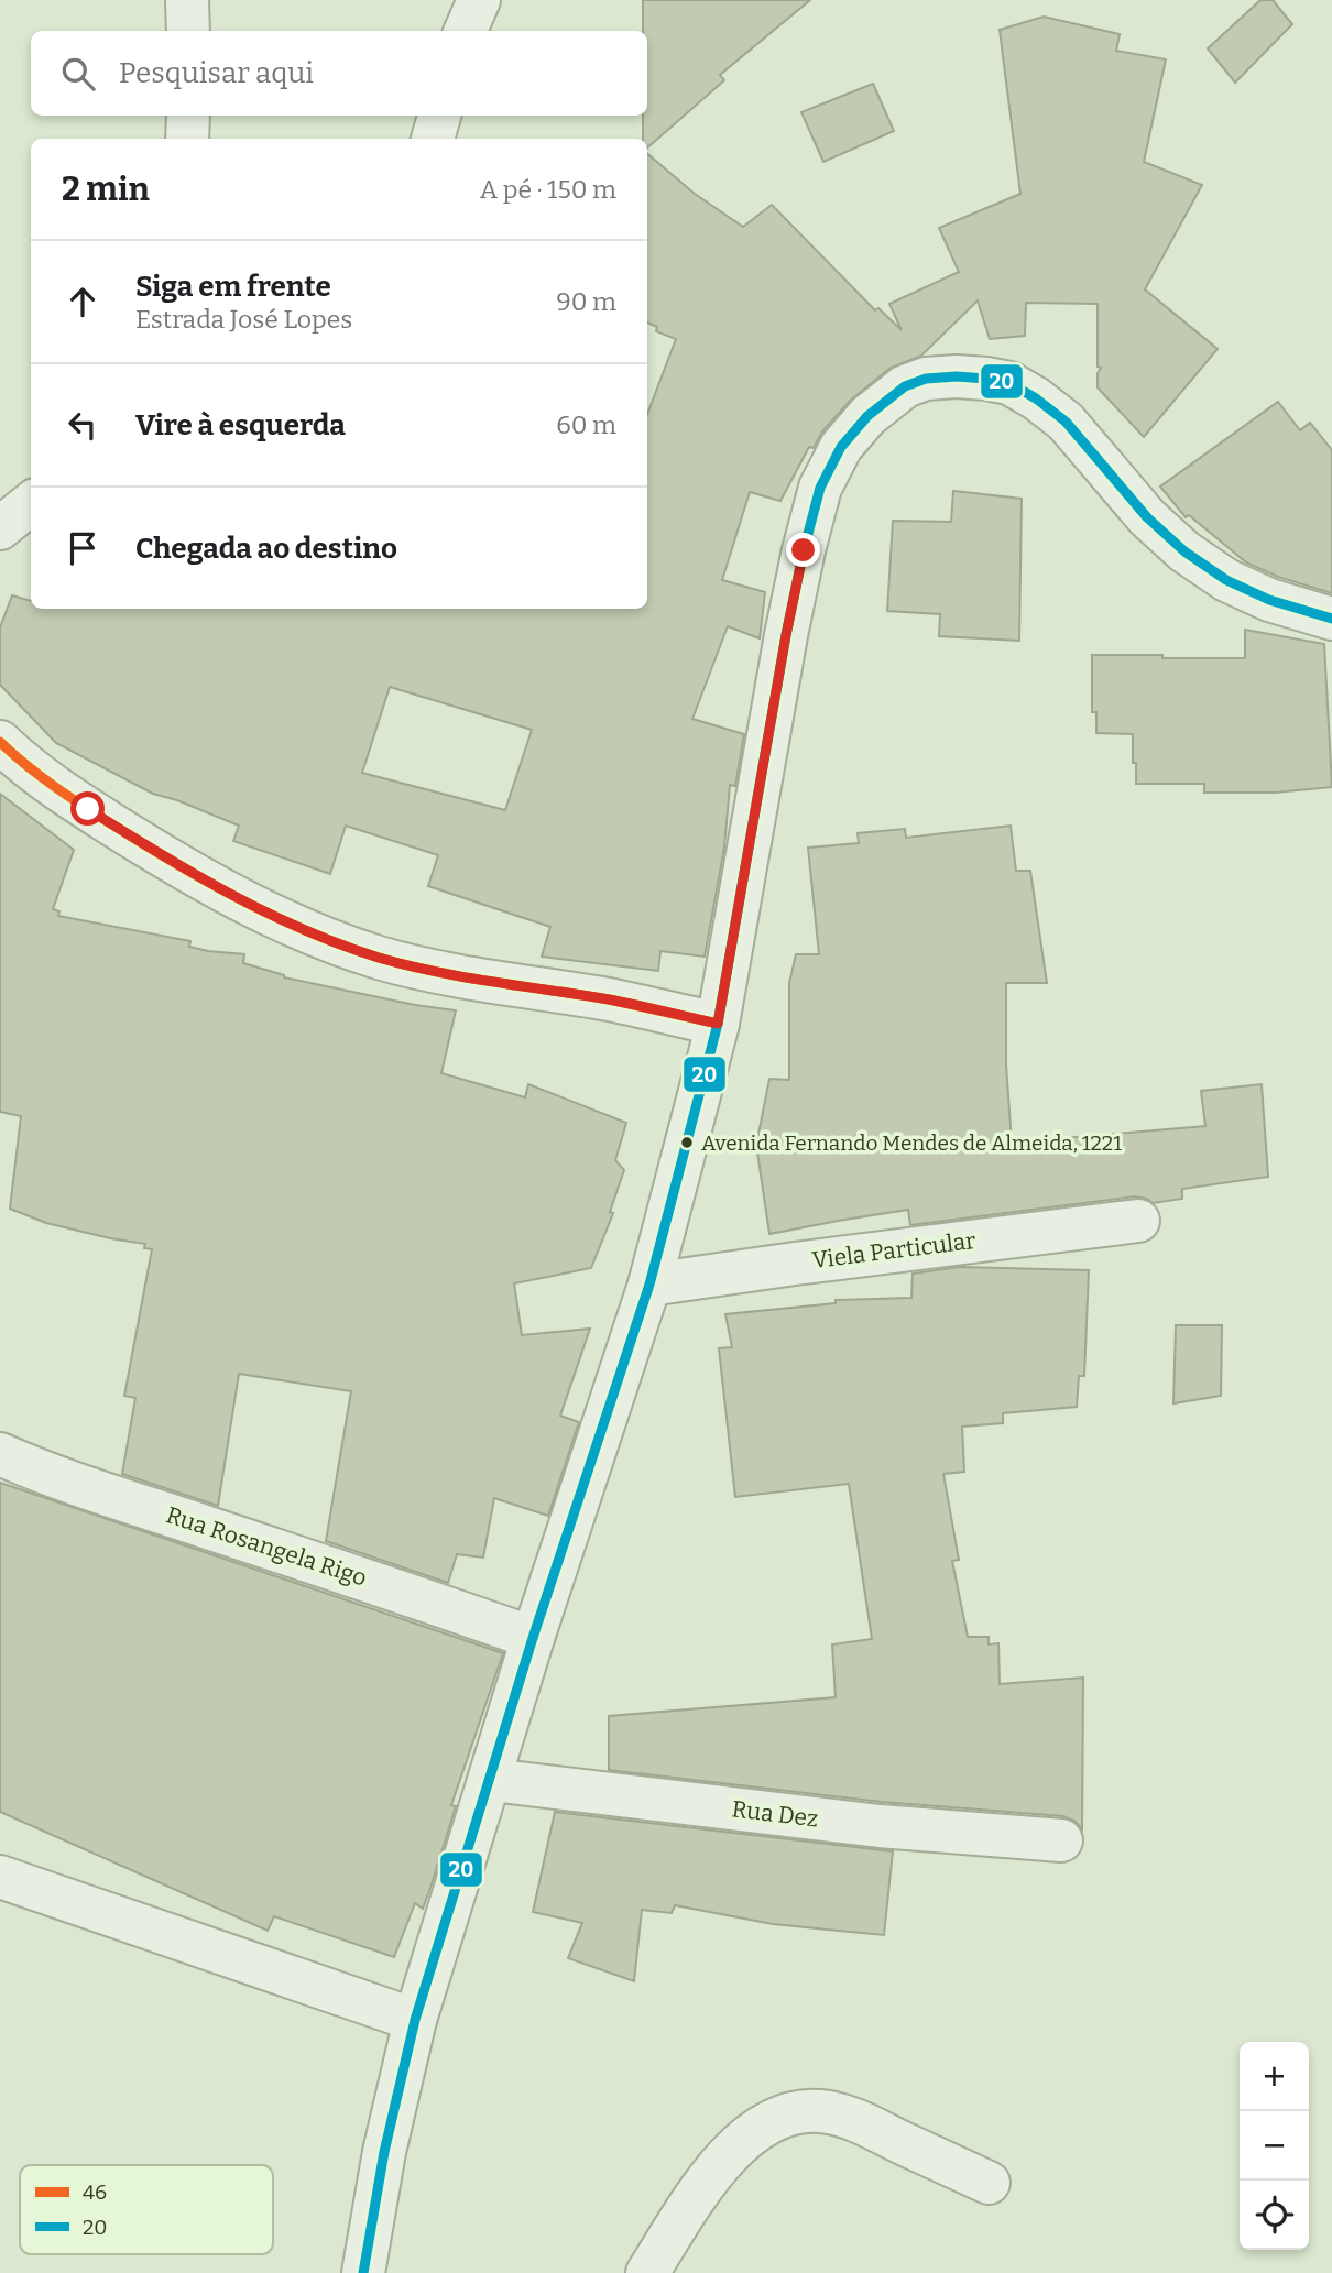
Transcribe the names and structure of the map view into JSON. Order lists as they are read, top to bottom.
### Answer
{
  "streets": {
    "street": ["Viela Particular", "Rua Rosangela Rigo", "Rua Dez"]
  },
  "places": ["Avenida Fernando Mendes de Almeida, 1221"],
  "lines": ["transit line 20", "transit line 46"],
  "legend": ["46", "20"],
  "page": {
    "search": "Pesquisar aqui",
    "heading": ["2 min", "A pé · 150 m"],
    "list": [
      ["Siga em frente", "Estrada José Lopes", "90 m"],
      ["Vire à esquerda", "60 m"],
      "Chegada ao destino"
    ],
    "map_buttons": ["+", "−"]
  }
}
